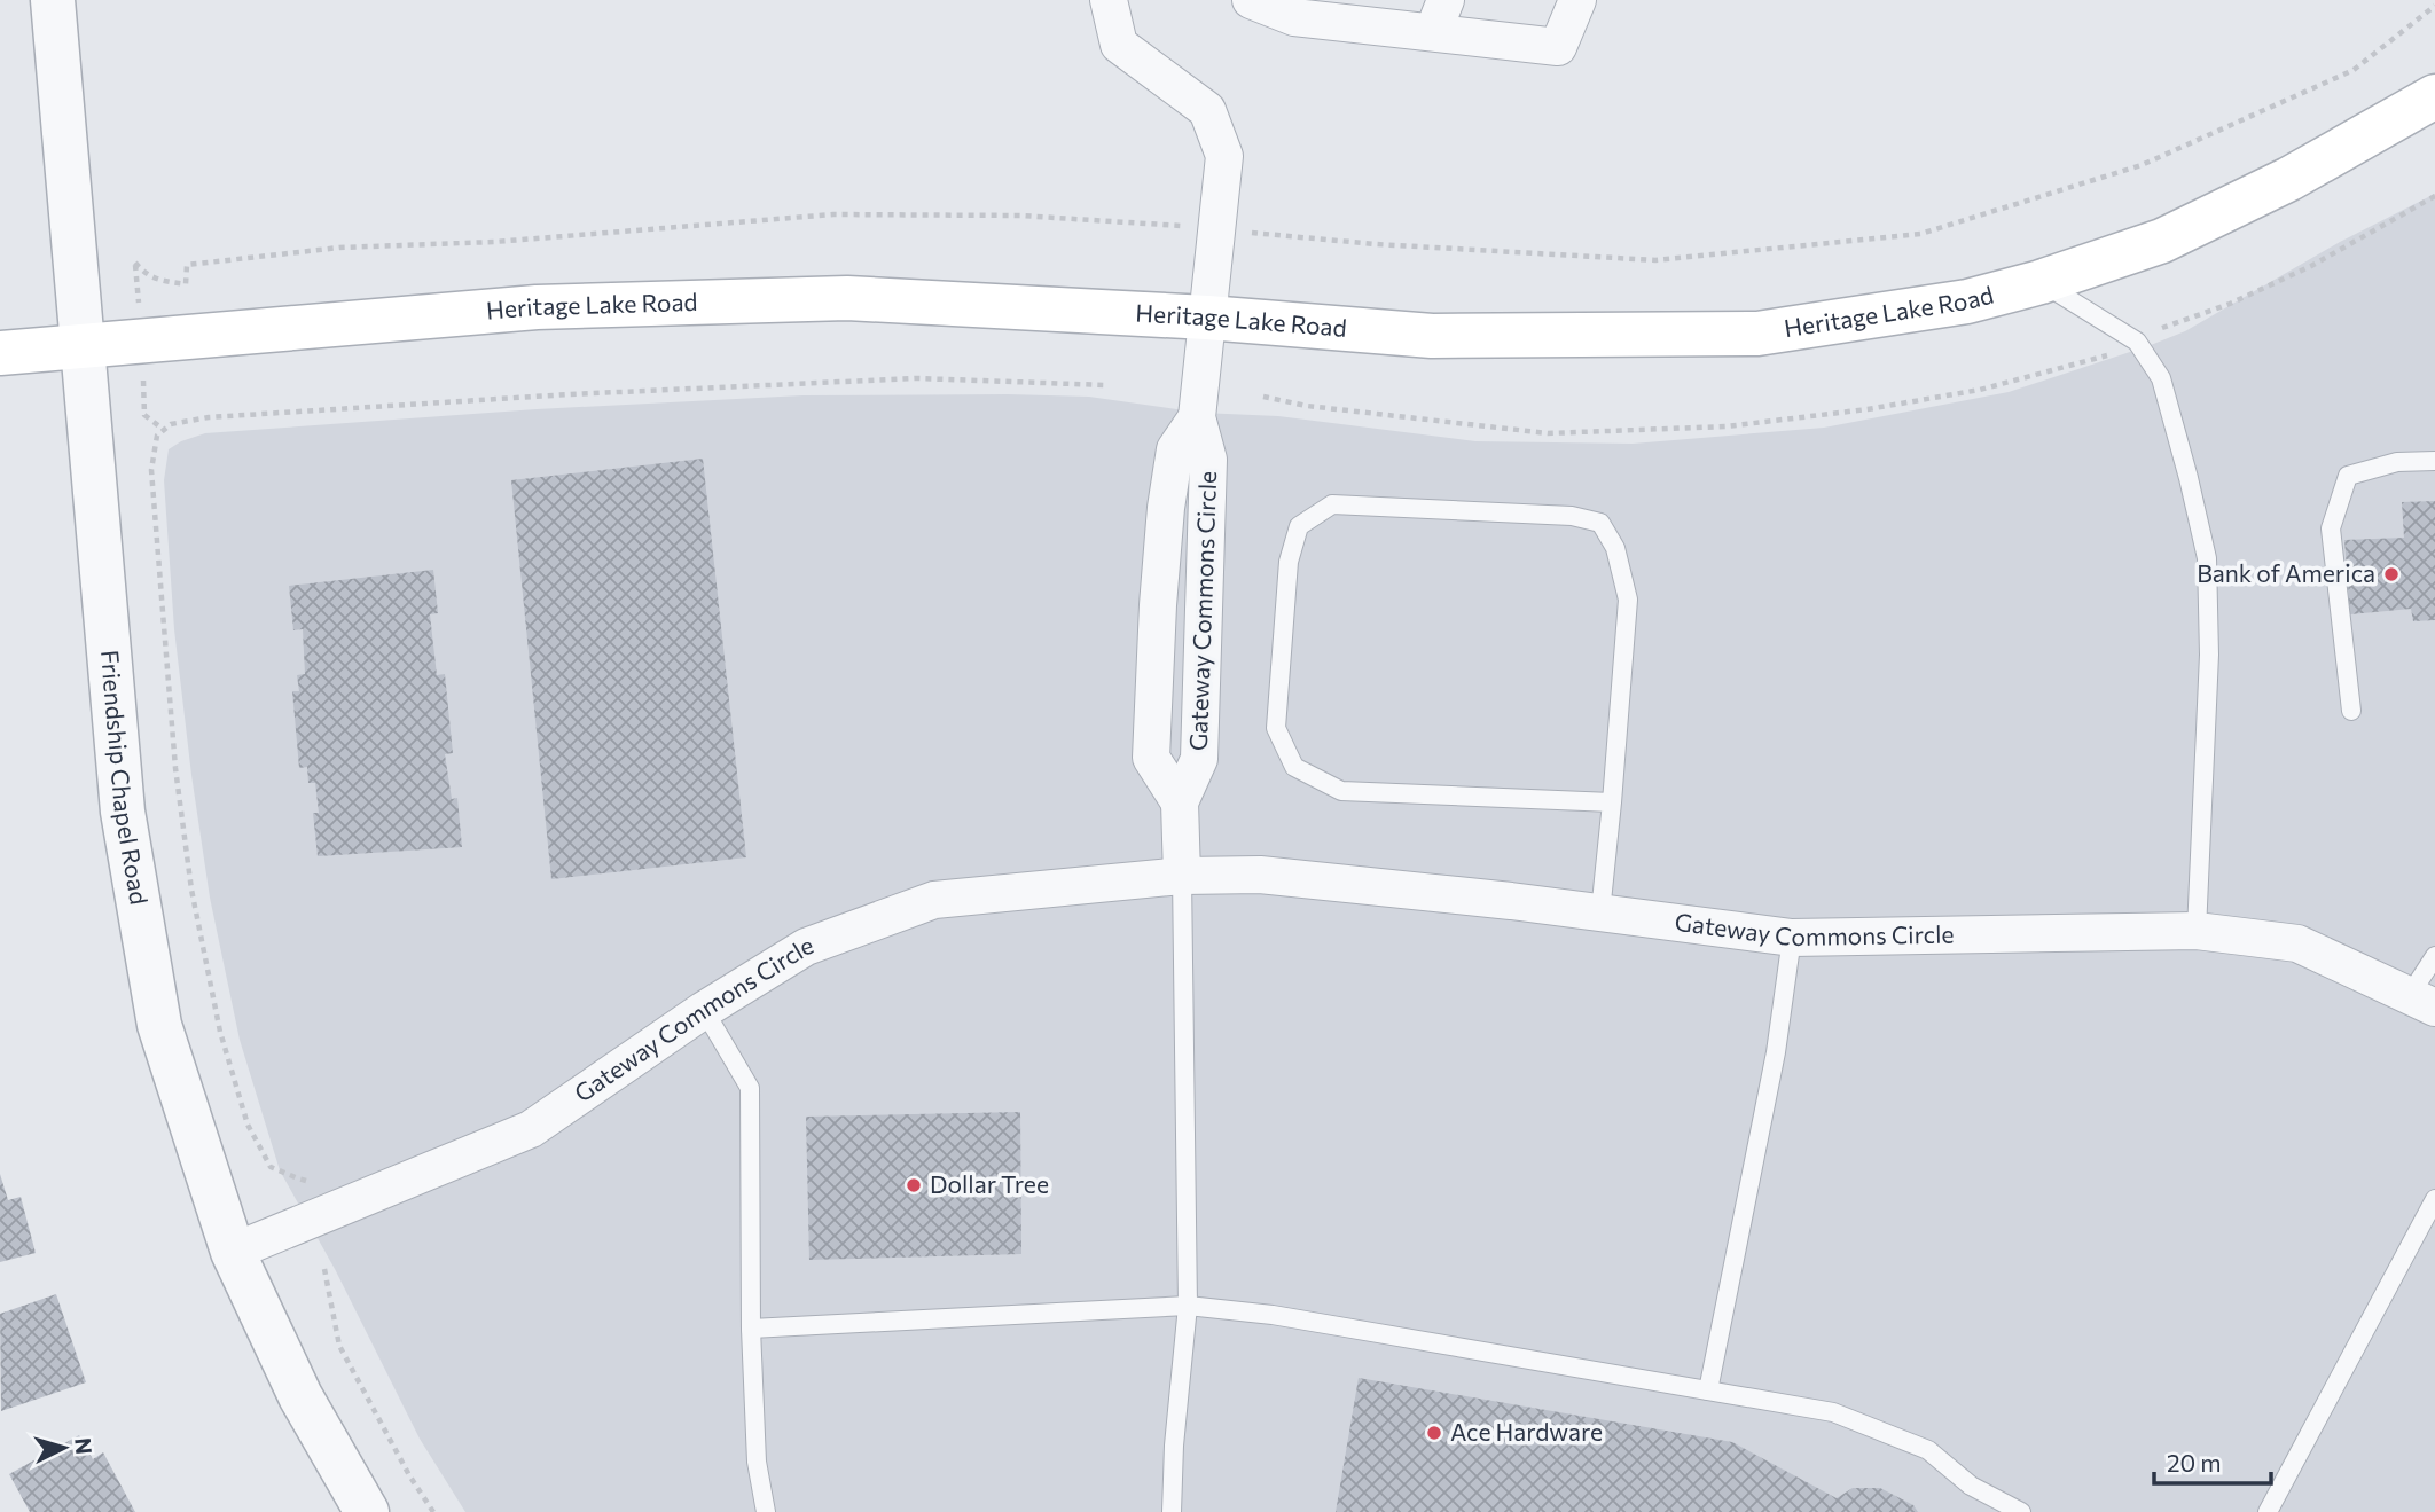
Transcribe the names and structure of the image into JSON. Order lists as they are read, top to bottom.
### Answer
{
  "streets": {
    "main road": ["Heritage Lake Road"],
    "street": ["Gateway Commons Circle", "Friendship Chapel Road"]
  },
  "crossings": [
    ["Heritage Lake Road", "Gateway Commons Circle"],
    ["Heritage Lake Road", "Friendship Chapel Road"],
    ["Gateway Commons Circle", "Friendship Chapel Road"]
  ],
  "places": ["Bank of America", "Dollar Tree", "Ace Hardware"],
  "scale_bar": "20 m",
  "north": "right"
}
